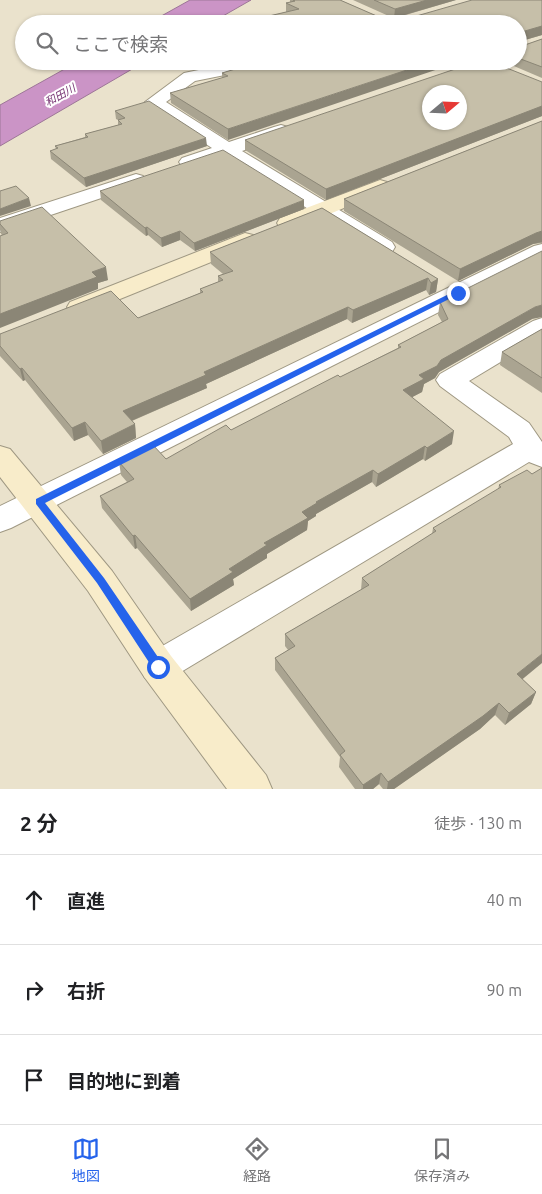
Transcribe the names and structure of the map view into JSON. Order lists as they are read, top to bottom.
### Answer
{
  "water": ["和田川"],
  "north": "right",
  "page": {
    "search": "ここで検索",
    "heading": ["2 分", "徒歩 · 130 m"],
    "list": [
      ["直進", "40 m"],
      ["右折", "90 m"],
      "目的地に到着"
    ],
    "nav": ["地図", "経路", "保存済み"]
  }
}
